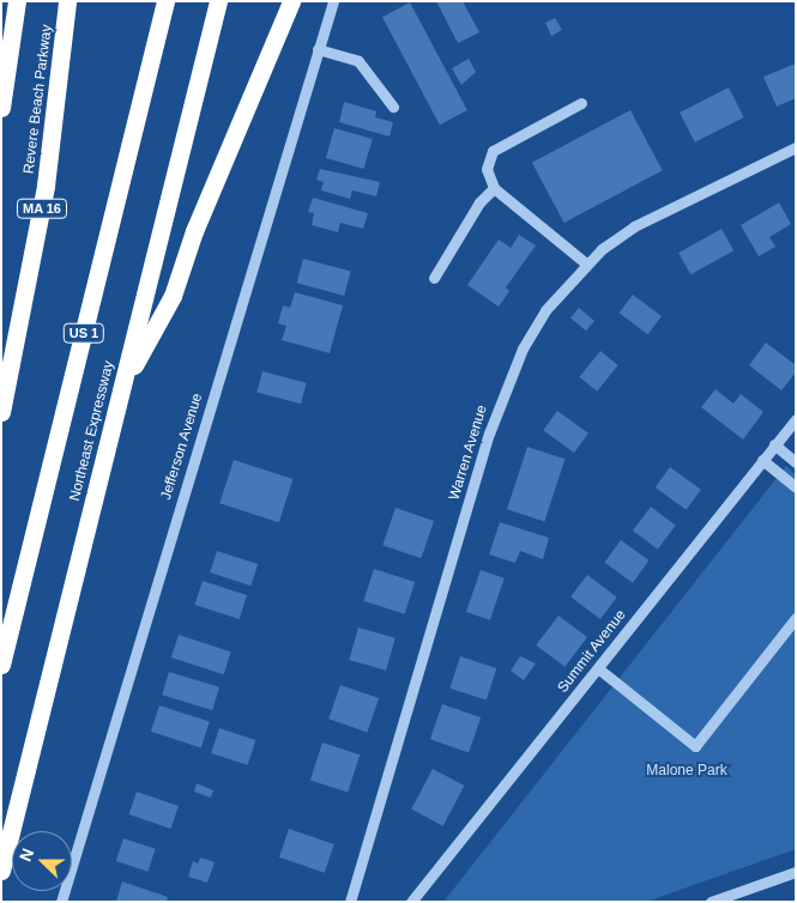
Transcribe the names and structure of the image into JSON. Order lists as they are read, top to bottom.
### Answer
{
  "streets": {
    "highway": [
      "Revere Beach Parkway",
      "MA 16",
      "US 1",
      "Northeast Expressway"
    ],
    "street": ["Jefferson Avenue", "Warren Avenue", "Summit Avenue"]
  },
  "parks": ["Malone Park"],
  "north": "left"
}
